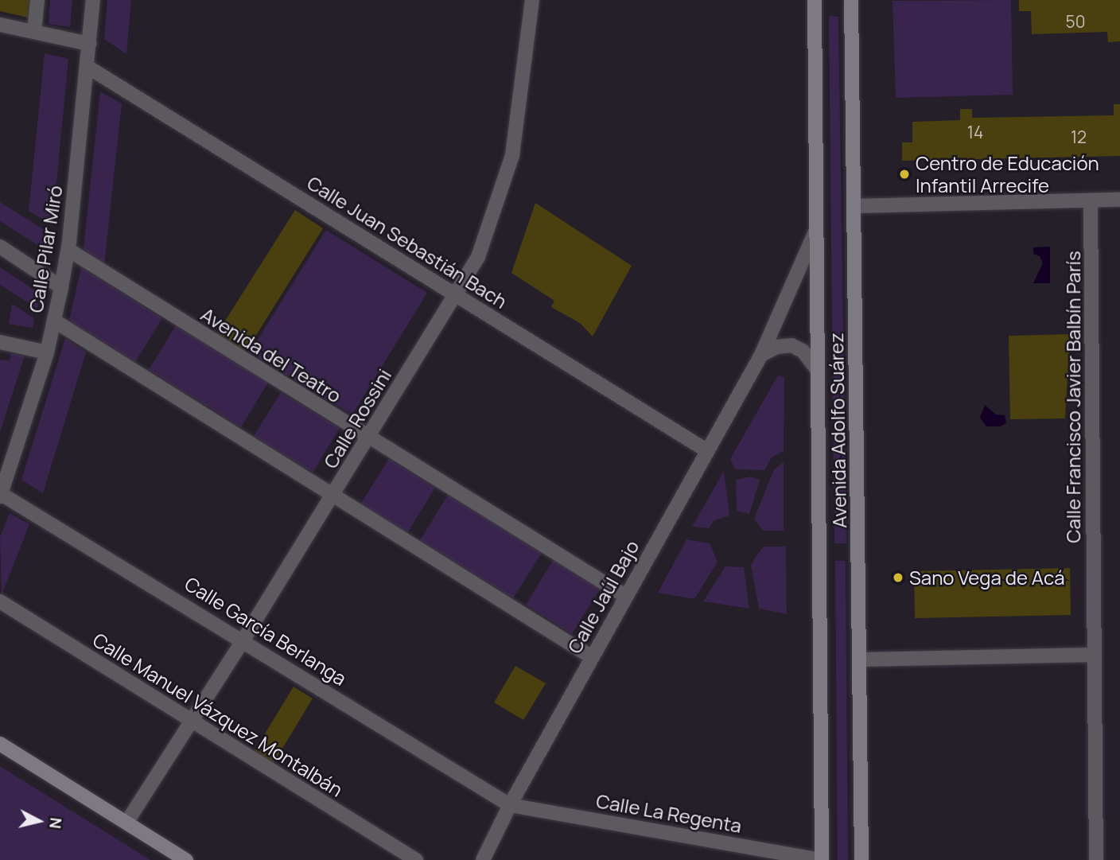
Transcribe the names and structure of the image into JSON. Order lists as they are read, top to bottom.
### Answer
{
  "streets": {
    "street": [
      "Calle Juan Sebastián Bach",
      "Calle Pilar Miró",
      "Avenida del Teatro",
      "Calle Francisco Javier Balbín París",
      "Calle Rossini",
      "Avenida Adolfo Suárez",
      "Calle Jaúl Bajo",
      "Calle García Berlanga",
      "Calle Manuel Vázquez Montalbán",
      "Calle La Regenta"
    ]
  },
  "crossings": [
    ["Calle Juan Sebastián Bach", "Calle Pilar Miró"],
    ["Calle Juan Sebastián Bach", "Calle Rossini"],
    ["Calle Juan Sebastián Bach", "Calle Jaúl Bajo"],
    ["Calle Pilar Miró", "Avenida del Teatro"],
    ["Calle Pilar Miró", "Calle García Berlanga"],
    ["Avenida del Teatro", "Calle Rossini"],
    ["Avenida del Teatro", "Calle Jaúl Bajo"],
    ["Calle Rossini", "Calle García Berlanga"],
    ["Calle Rossini", "Calle Manuel Vázquez Montalbán"],
    ["Avenida Adolfo Suárez", "Calle Jaúl Bajo"],
    ["Avenida Adolfo Suárez", "Calle La Regenta"],
    ["Calle Jaúl Bajo", "Calle García Berlanga"],
    ["Calle Jaúl Bajo", "Calle La Regenta"],
    ["Calle García Berlanga", "Calle La Regenta"]
  ],
  "places": ["Centro de Educación Infantil Arrecife", "Sano Vega de Acá"],
  "house_numbers": ["50", "14", "12"],
  "north": "right"
}
